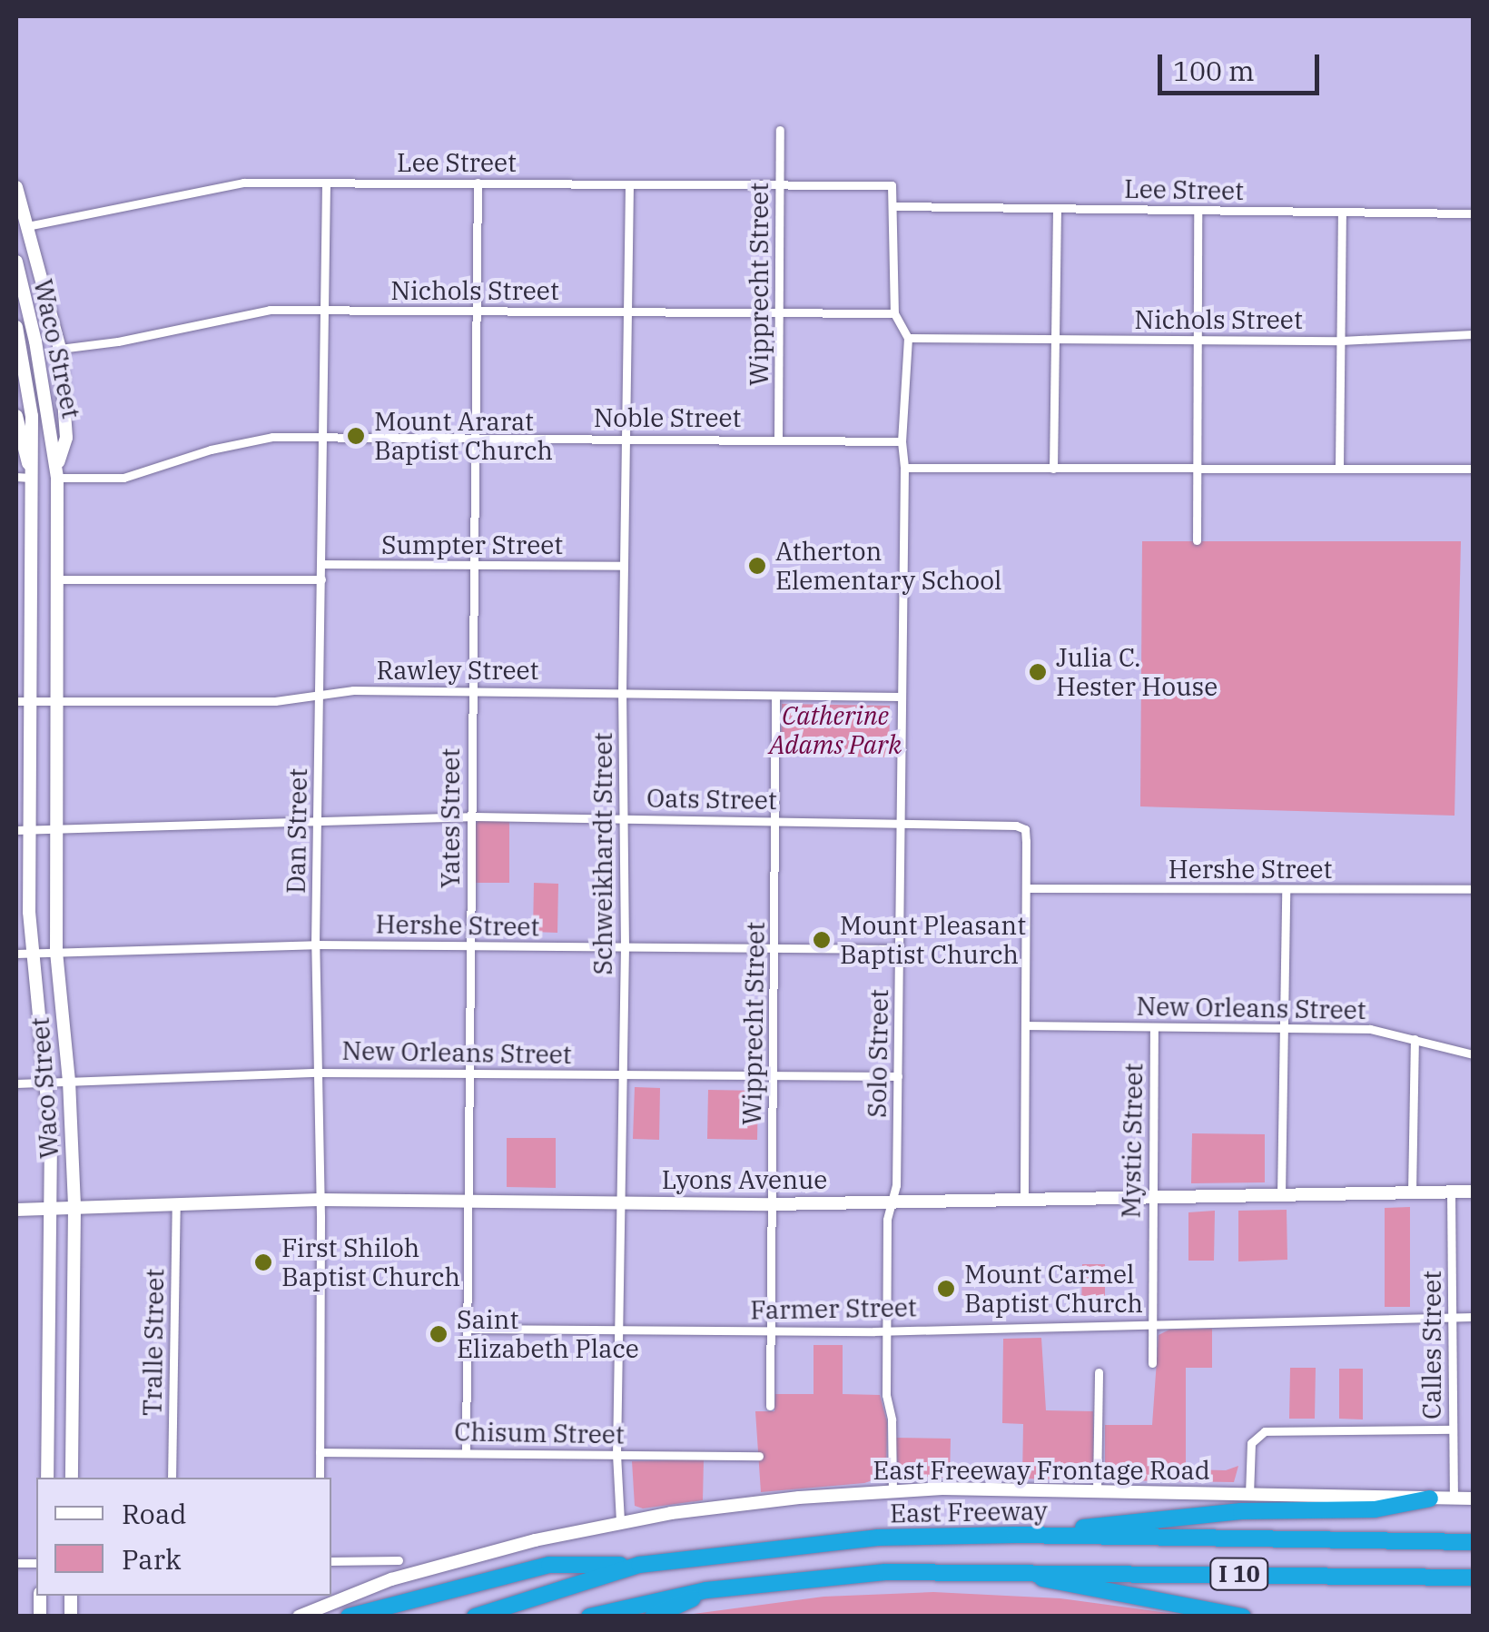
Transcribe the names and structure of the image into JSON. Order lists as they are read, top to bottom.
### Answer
{
  "streets": {
    "highway": ["East Freeway", "I 10"],
    "main road": ["Waco Street", "Lyons Avenue", "East Freeway Frontage Road"],
    "street": [
      "Lee Street",
      "Wipprecht Street",
      "Nichols Street",
      "Noble Street",
      "Sumpter Street",
      "Rawley Street",
      "Oats Street",
      "Yates Street",
      "Dan Street",
      "Schweikhardt Street",
      "Hershe Street",
      "New Orleans Street",
      "Solo Street",
      "Mystic Street",
      "Farmer Street",
      "Tralle Street",
      "Calles Street",
      "Chisum Street"
    ]
  },
  "crossings": [
    ["Lee Street", "Wipprecht Street"],
    ["Lee Street", "Yates Street"],
    ["Lee Street", "Dan Street"],
    ["Lee Street", "Schweikhardt Street"],
    ["Wipprecht Street", "Nichols Street"],
    ["Wipprecht Street", "Noble Street"],
    ["Wipprecht Street", "Rawley Street"],
    ["Wipprecht Street", "Oats Street"],
    ["Wipprecht Street", "Hershe Street"],
    ["Wipprecht Street", "New Orleans Street"],
    ["Wipprecht Street", "Lyons Avenue"],
    ["Wipprecht Street", "Farmer Street"],
    ["Nichols Street", "Yates Street"],
    ["Nichols Street", "Dan Street"],
    ["Nichols Street", "Schweikhardt Street"],
    ["Nichols Street", "Solo Street"],
    ["Waco Street", "Noble Street"],
    ["Waco Street", "Rawley Street"],
    ["Waco Street", "Oats Street"],
    ["Waco Street", "Hershe Street"],
    ["Waco Street", "New Orleans Street"],
    ["Waco Street", "Lyons Avenue"],
    ["Noble Street", "Yates Street"],
    ["Noble Street", "Dan Street"],
    ["Noble Street", "Schweikhardt Street"],
    ["Noble Street", "Solo Street"],
    ["Sumpter Street", "Yates Street"],
    ["Sumpter Street", "Dan Street"],
    ["Sumpter Street", "Schweikhardt Street"],
    ["Rawley Street", "Yates Street"],
    ["Rawley Street", "Dan Street"],
    ["Rawley Street", "Schweikhardt Street"],
    ["Rawley Street", "Solo Street"],
    ["Oats Street", "Yates Street"],
    ["Oats Street", "Dan Street"],
    ["Oats Street", "Schweikhardt Street"],
    ["Oats Street", "Hershe Street"],
    ["Oats Street", "Solo Street"],
    ["Yates Street", "Hershe Street"],
    ["Yates Street", "New Orleans Street"],
    ["Yates Street", "Lyons Avenue"],
    ["Yates Street", "Farmer Street"],
    ["Yates Street", "Chisum Street"],
    ["Dan Street", "Hershe Street"],
    ["Dan Street", "New Orleans Street"],
    ["Dan Street", "Lyons Avenue"],
    ["Dan Street", "Chisum Street"],
    ["Schweikhardt Street", "Hershe Street"],
    ["Schweikhardt Street", "New Orleans Street"],
    ["Schweikhardt Street", "Lyons Avenue"],
    ["Schweikhardt Street", "Farmer Street"],
    ["Schweikhardt Street", "Chisum Street"],
    ["Schweikhardt Street", "East Freeway Frontage Road"],
    ["Hershe Street", "Solo Street"],
    ["New Orleans Street", "Solo Street"],
    ["New Orleans Street", "Mystic Street"],
    ["Solo Street", "Lyons Avenue"],
    ["Solo Street", "Farmer Street"],
    ["Solo Street", "East Freeway Frontage Road"],
    ["Mystic Street", "Lyons Avenue"],
    ["Mystic Street", "Farmer Street"],
    ["Lyons Avenue", "Tralle Street"],
    ["Lyons Avenue", "Calles Street"],
    ["Farmer Street", "Calles Street"],
    ["Calles Street", "East Freeway Frontage Road"]
  ],
  "parks": ["Catherine Adams Park"],
  "places": [
    "Mount Ararat Baptist Church",
    "Atherton Elementary School",
    "Julia C. Hester House",
    "Mount Pleasant Baptist Church",
    "First Shiloh Baptist Church",
    "Mount Carmel Baptist Church",
    "Saint Elizabeth Place"
  ],
  "legend": ["Road", "Park"],
  "scale_bar": "100 m"
}
